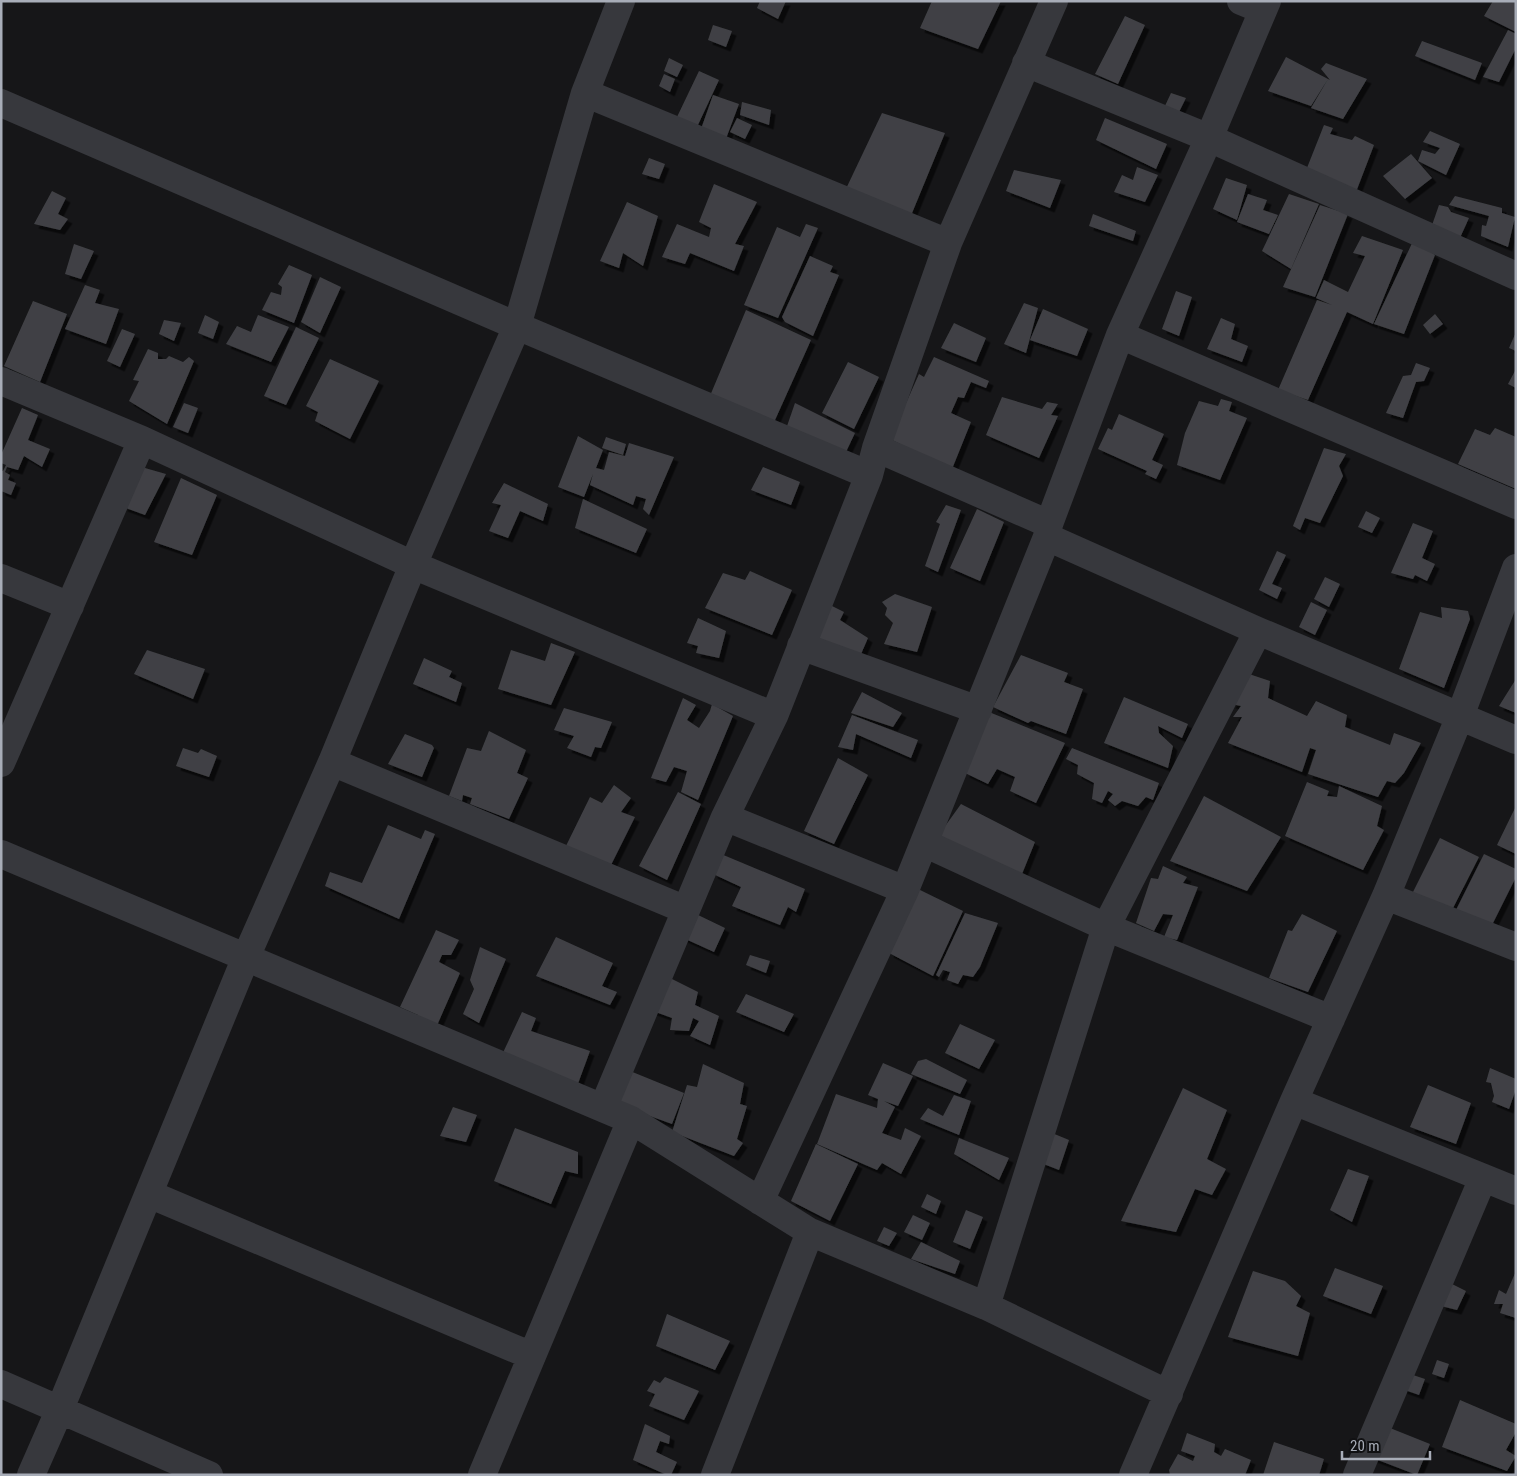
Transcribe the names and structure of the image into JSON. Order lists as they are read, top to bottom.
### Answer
{
  "scale_bar": "20 m"
}
